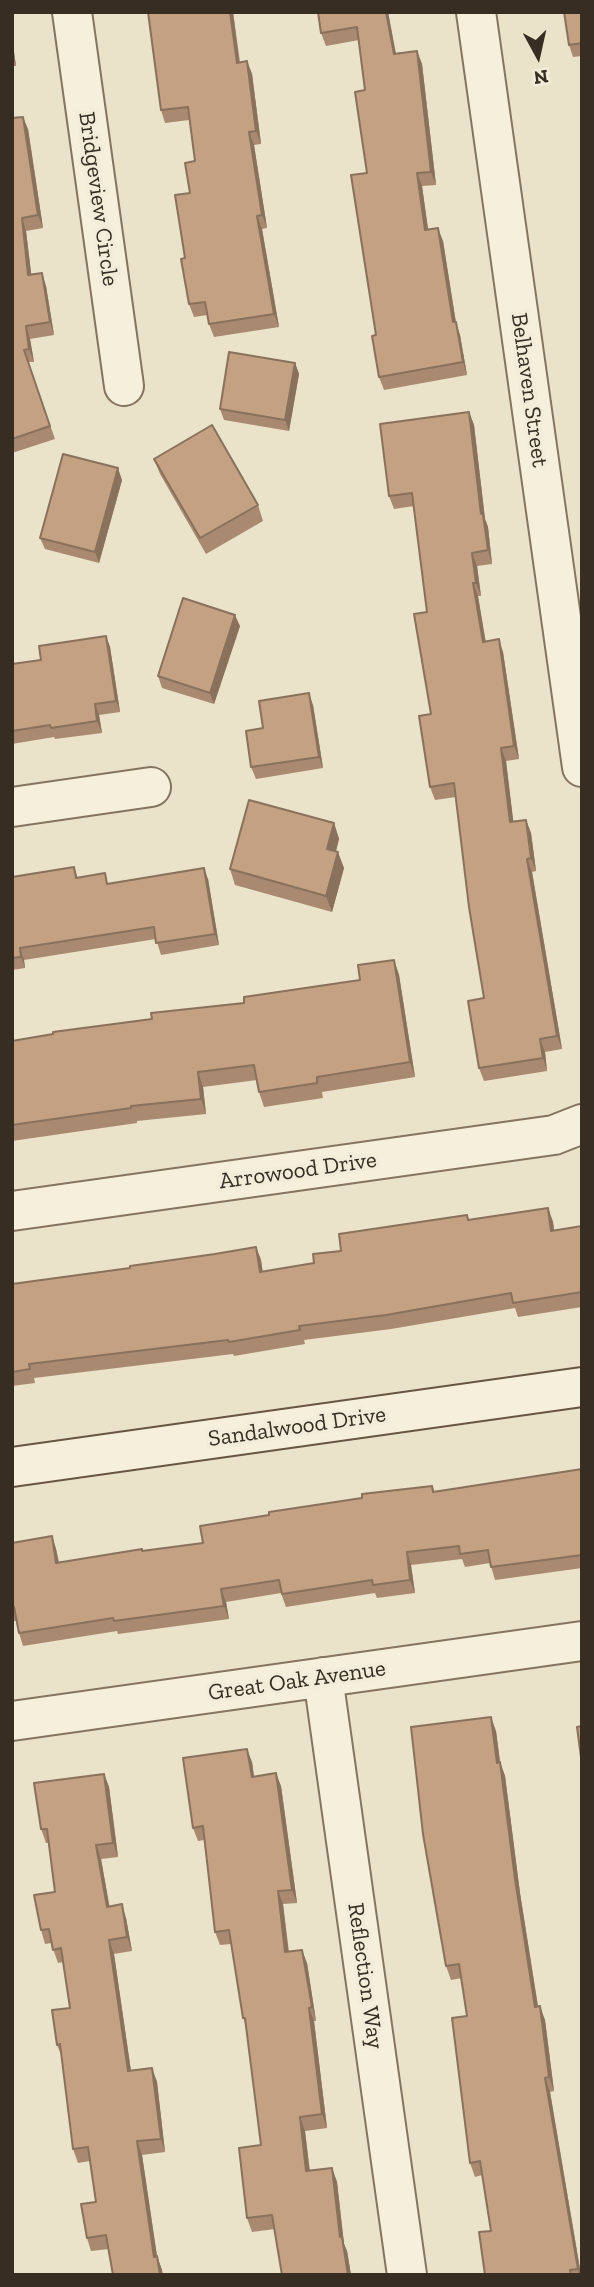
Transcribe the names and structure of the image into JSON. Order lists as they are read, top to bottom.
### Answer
{
  "streets": {
    "street": [
      "Bridgeview Circle",
      "Belhaven Street",
      "Arrowood Drive",
      "Sandalwood Drive",
      "Great Oak Avenue",
      "Reflection Way"
    ]
  },
  "crossings": [
    ["Great Oak Avenue", "Reflection Way"]
  ],
  "north": "bottom"
}
